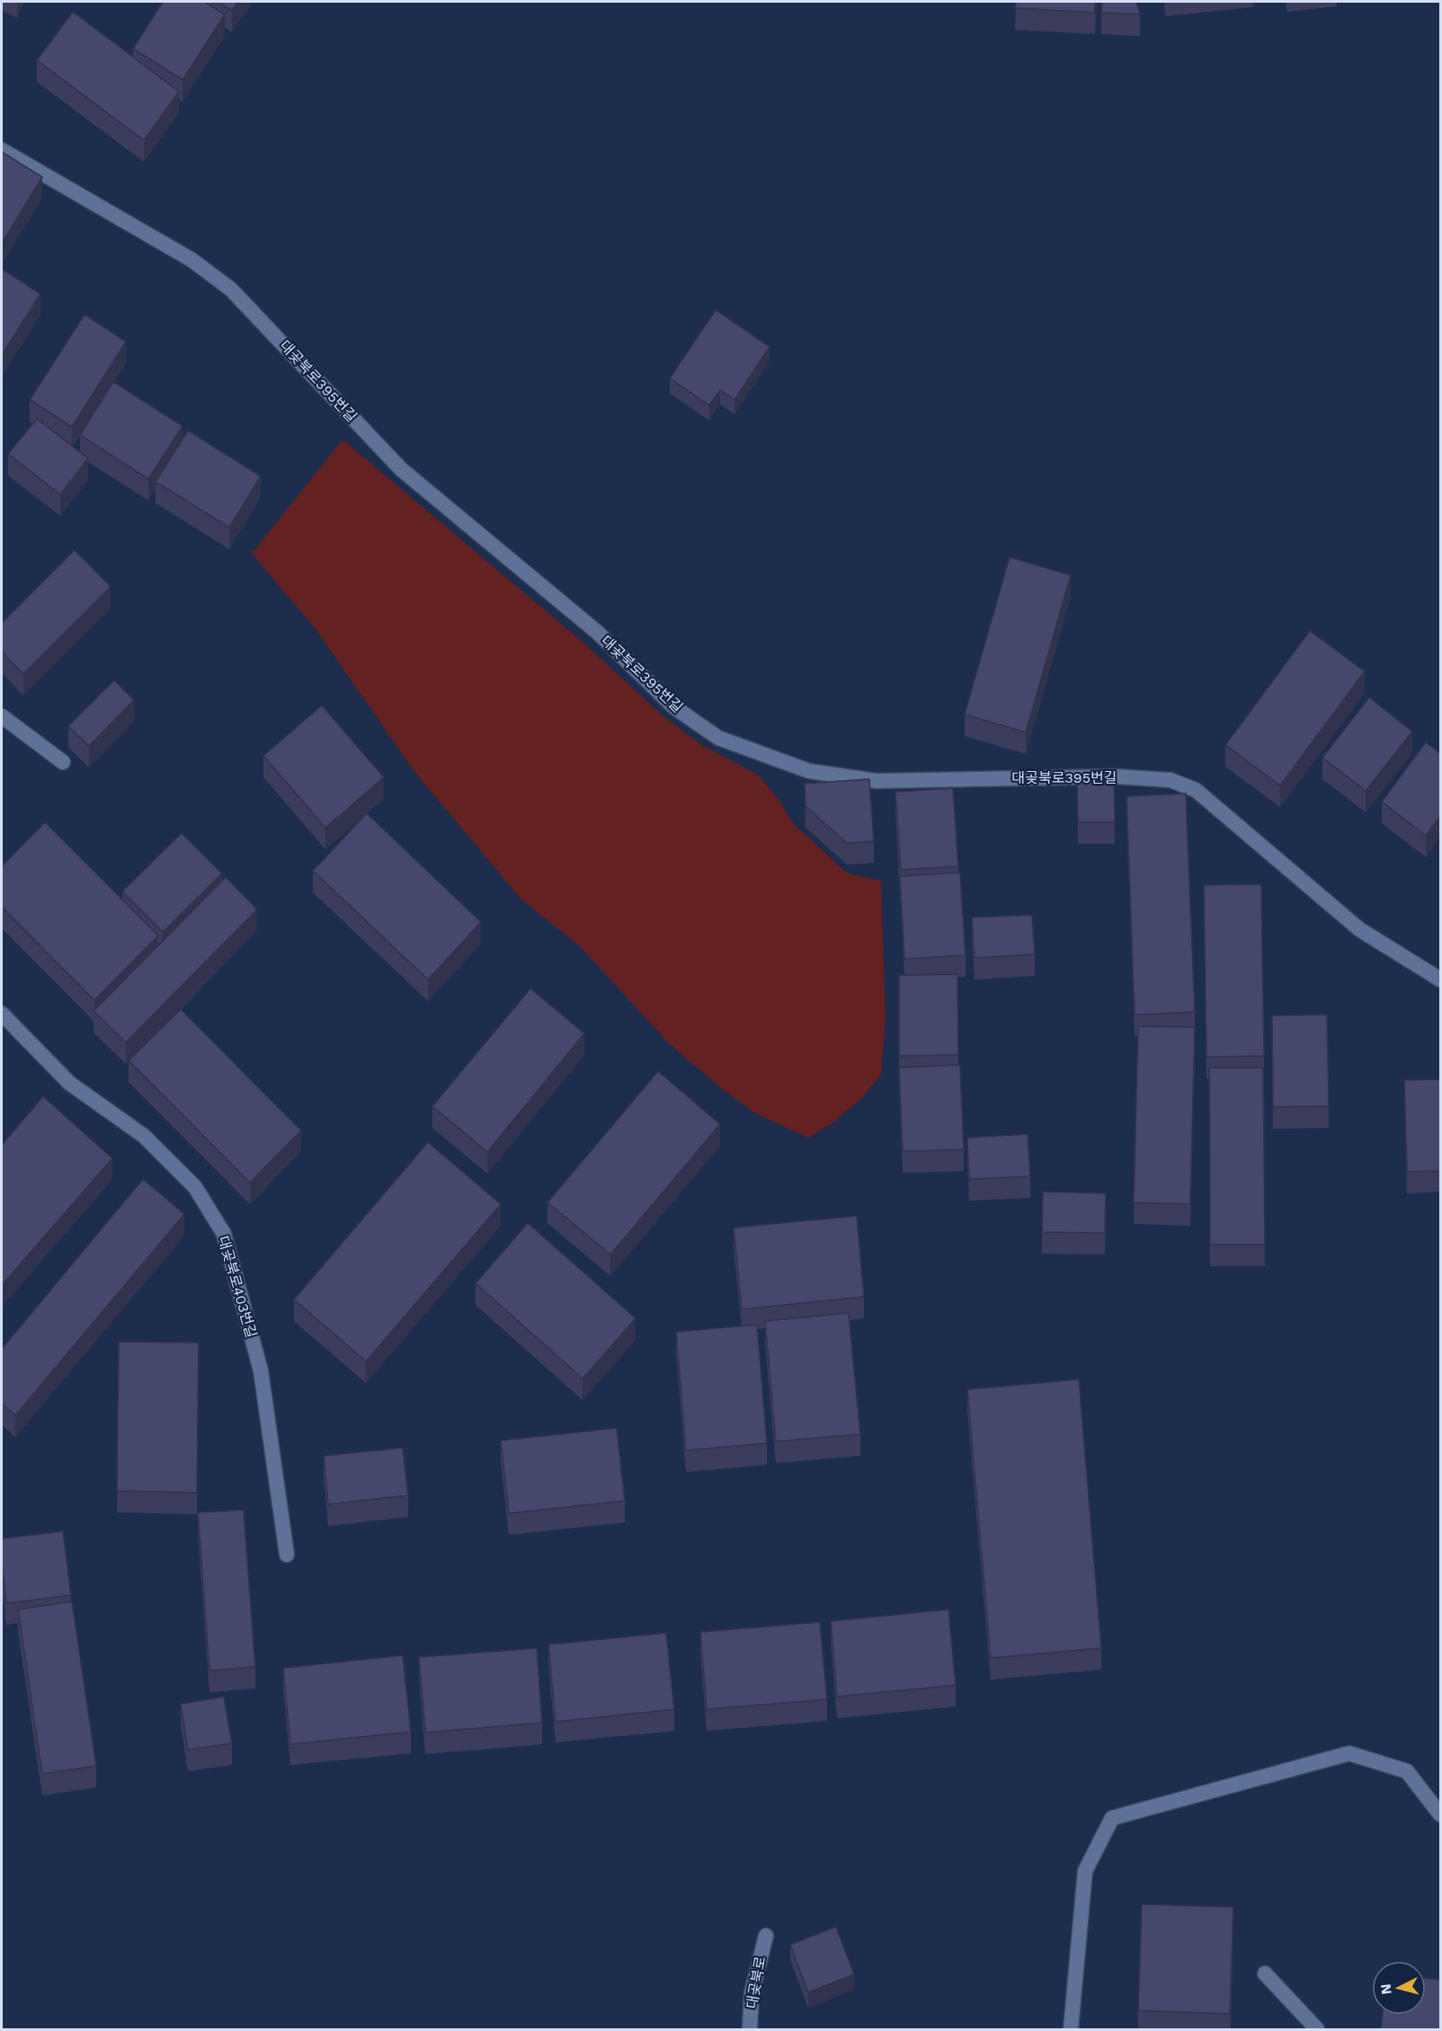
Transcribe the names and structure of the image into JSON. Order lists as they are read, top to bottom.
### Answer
{
  "streets": {
    "lane": ["대곶북로395번길", "대곶북로403번길", "대곶북로"]
  },
  "north": "left"
}
